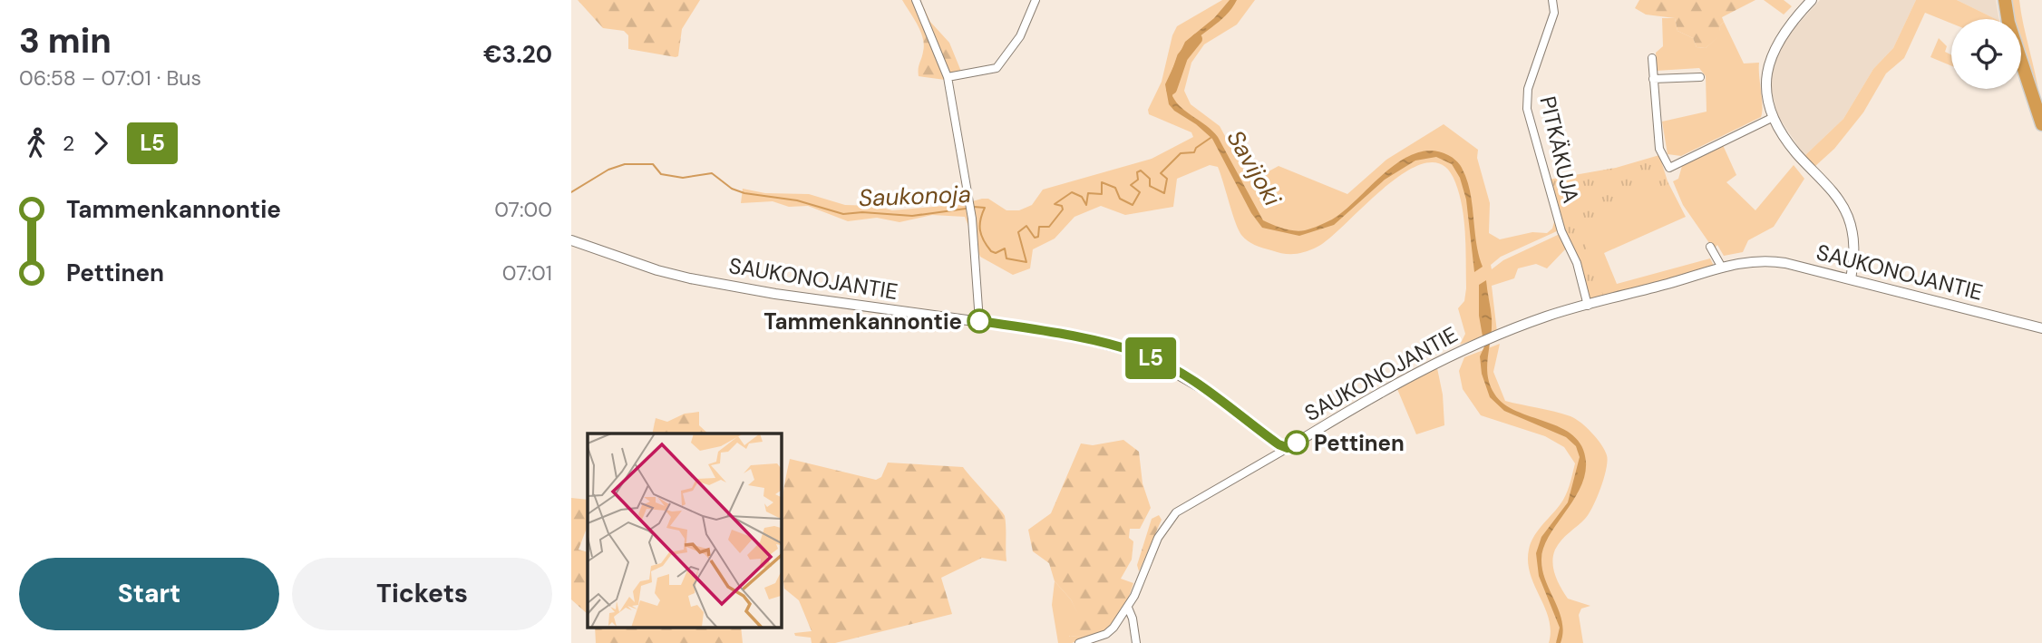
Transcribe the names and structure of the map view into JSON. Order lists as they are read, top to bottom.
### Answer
{
  "streets": {
    "street": ["PITKÄKUJA", "SAUKONOJANTIE"]
  },
  "crossings": [
    ["PITKÄKUJA", "SAUKONOJANTIE"]
  ],
  "water": ["Savijoki", "Saukonoja"],
  "places": ["Tammenkannontie", "Pettinen"],
  "lines": ["bus line L5"],
  "page": {
    "heading": ["3 min", "06:58 – 07:01 · Bus", "€3.20"],
    "on_map": "L5",
    "legs": ["2", "L5"],
    "list": [
      {
        "name": "Tammenkannontie",
        "value": "07:00"
      },
      {
        "name": "Pettinen",
        "value": "07:01"
      }
    ],
    "buttons": ["Start", "Tickets"]
  }
}
